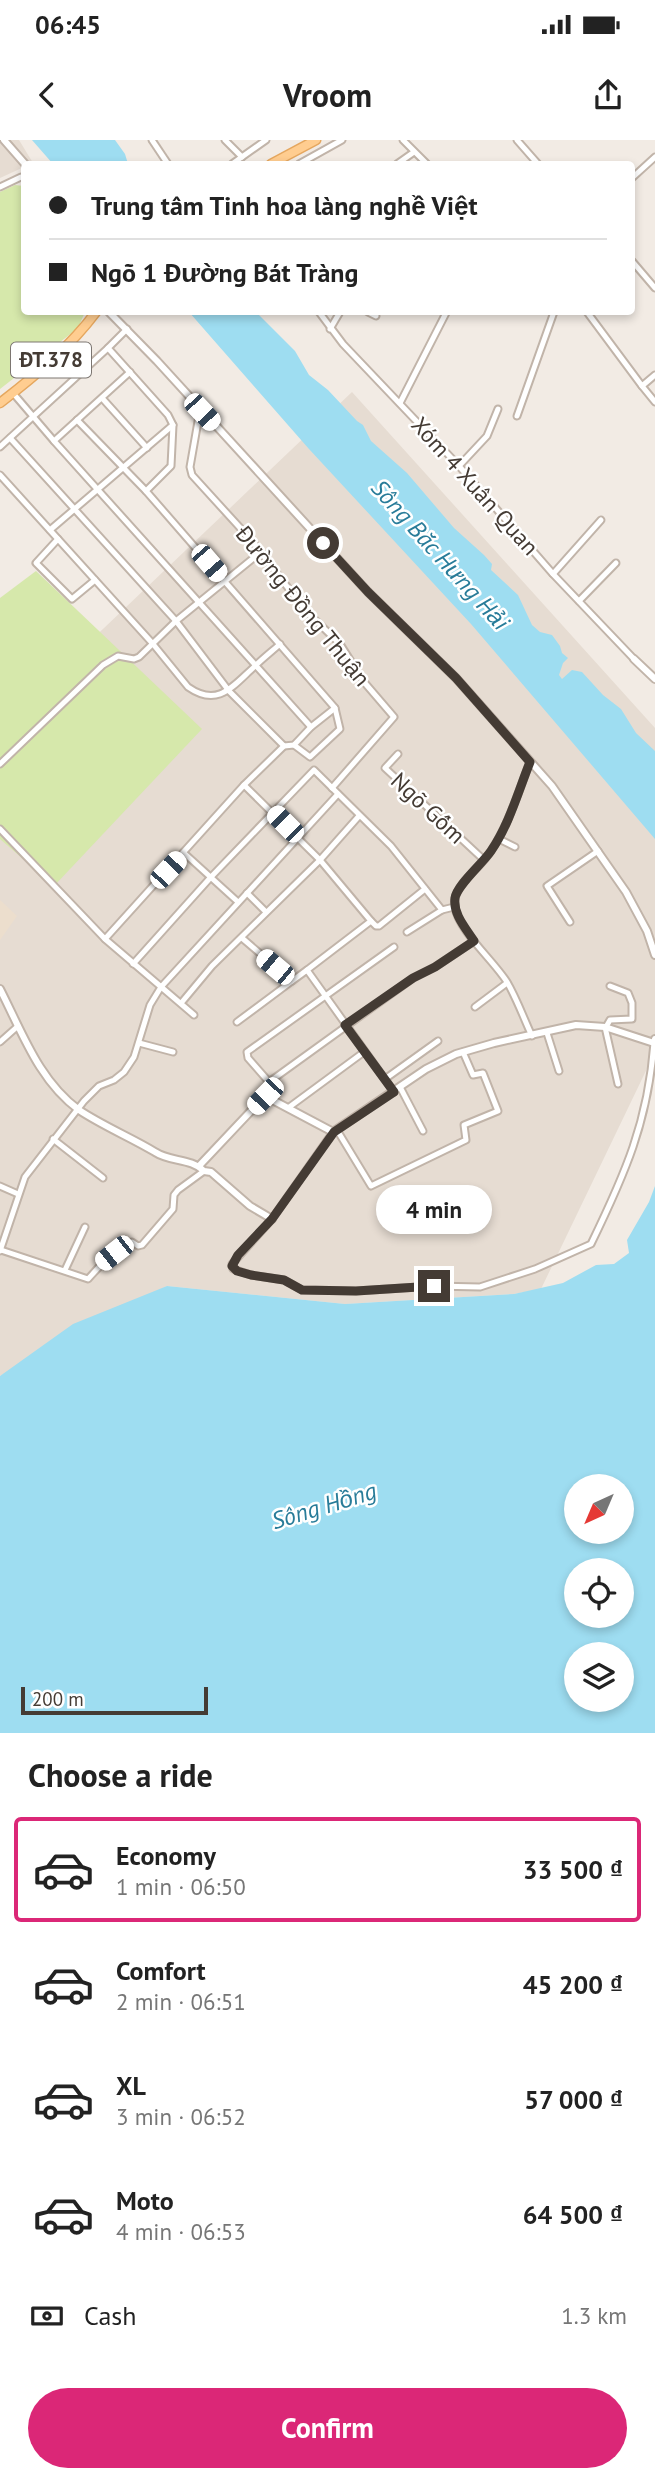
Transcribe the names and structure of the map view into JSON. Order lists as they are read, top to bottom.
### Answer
{
  "streets": {
    "main road": ["ĐT.378"],
    "street": ["Xóm 4 Xuân Quan", "Đường Đồng Thuận", "Ngõ Gốm"]
  },
  "water": ["Sông Bắc Hưng Hải", "Sông Hồng"],
  "scale_bar": "200 m",
  "north": "bottom left",
  "page": {
    "status": "06:45",
    "header": "Vroom",
    "banner": ["Trung tâm Tinh hoa làng nghề Việt", "Ngõ 1 Đường Bát Tràng"],
    "bubble": "4 min",
    "scale": "200 m",
    "heading": "Choose a ride",
    "list": [
      {
        "name": "Economy",
        "note": "1 min · 06:50",
        "value": "33 500 ₫"
      },
      {
        "name": "Comfort",
        "note": "2 min · 06:51",
        "value": "45 200 ₫"
      },
      {
        "name": "XL",
        "note": "3 min · 06:52",
        "value": "57 000 ₫"
      },
      {
        "name": "Moto",
        "note": "4 min · 06:53",
        "value": "64 500 ₫"
      }
    ],
    "pay": ["Cash", "1.3 km"],
    "buttons": "Confirm"
  }
}
